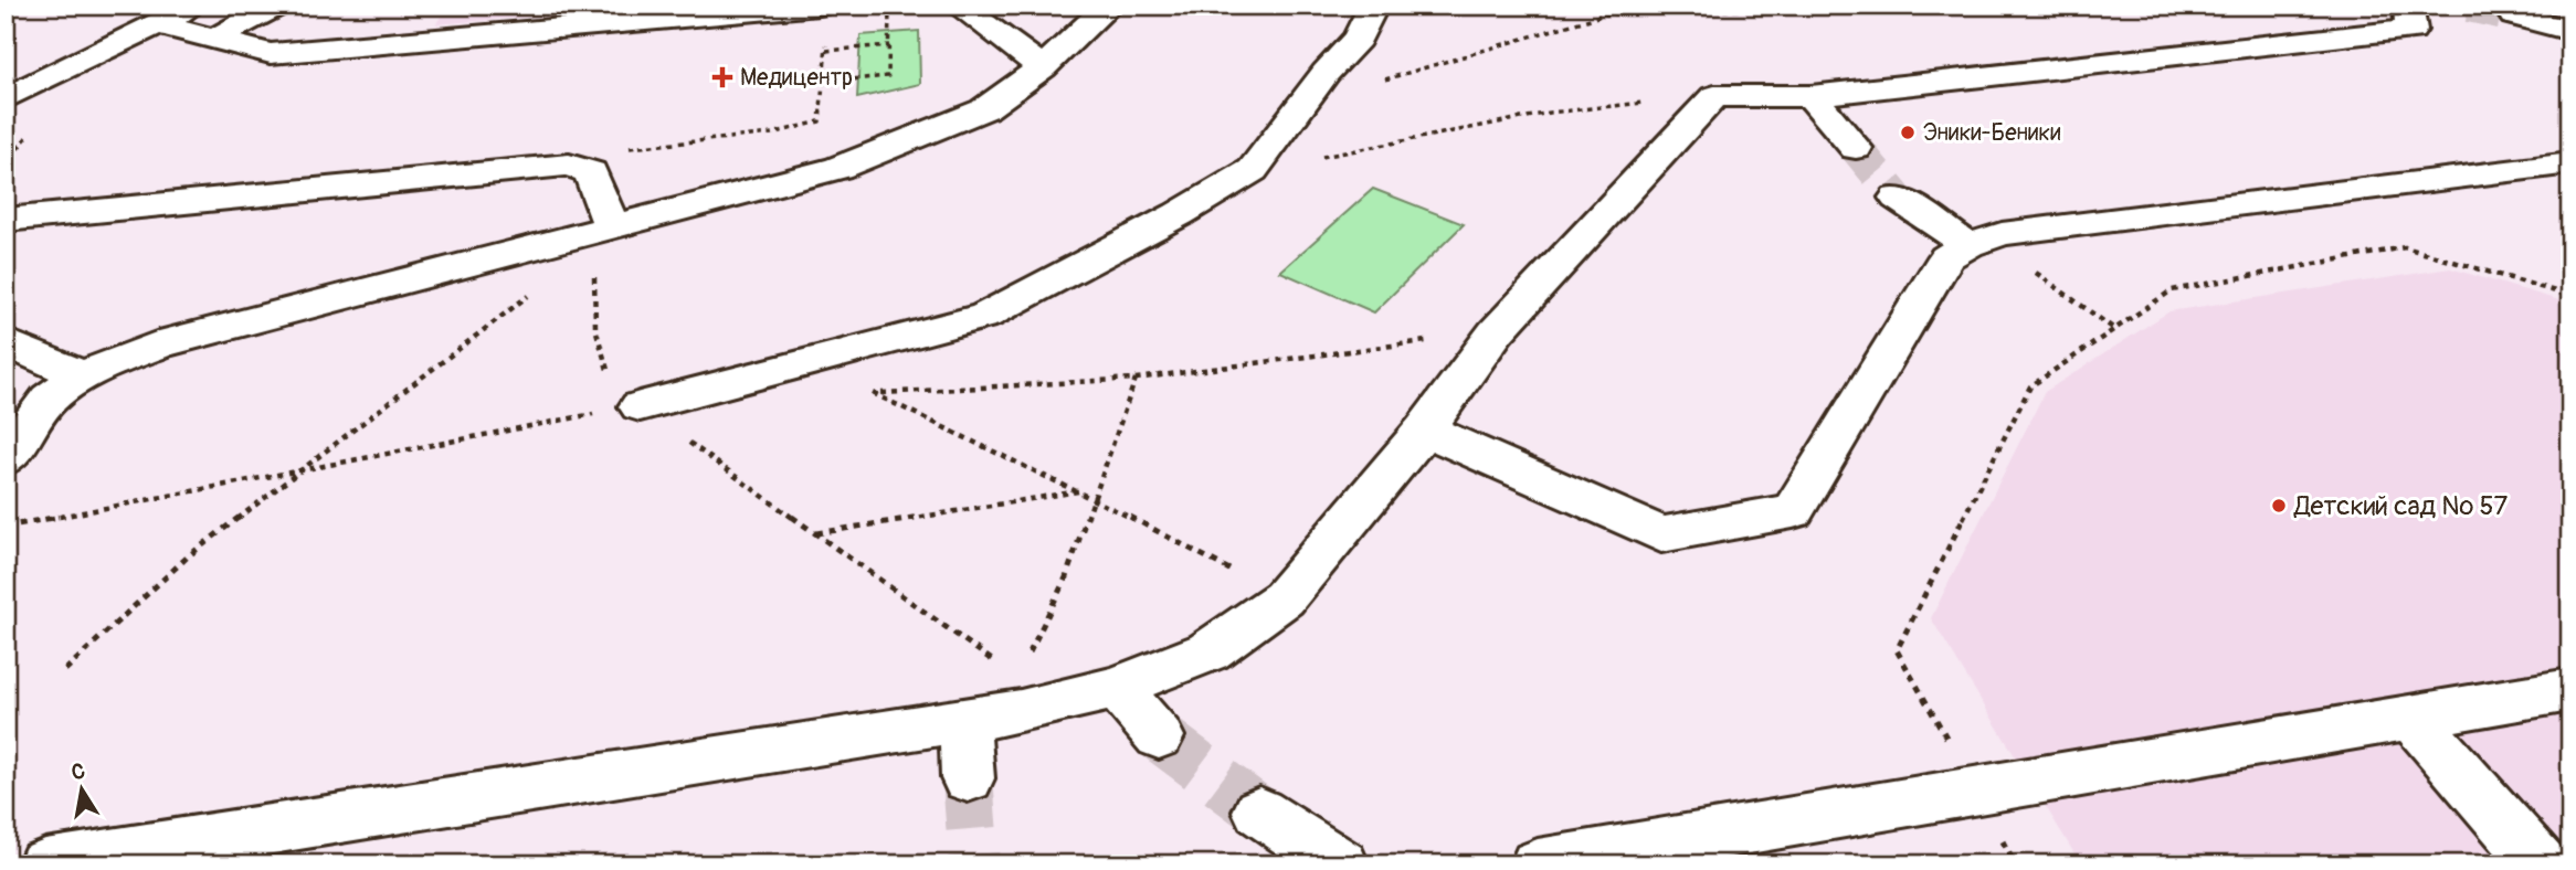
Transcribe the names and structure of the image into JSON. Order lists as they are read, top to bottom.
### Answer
{
  "places": {
    "health": ["Медицентр"],
    "other": ["Эники-Беники", "Детский сад № 57"]
  },
  "north": "top"
}
